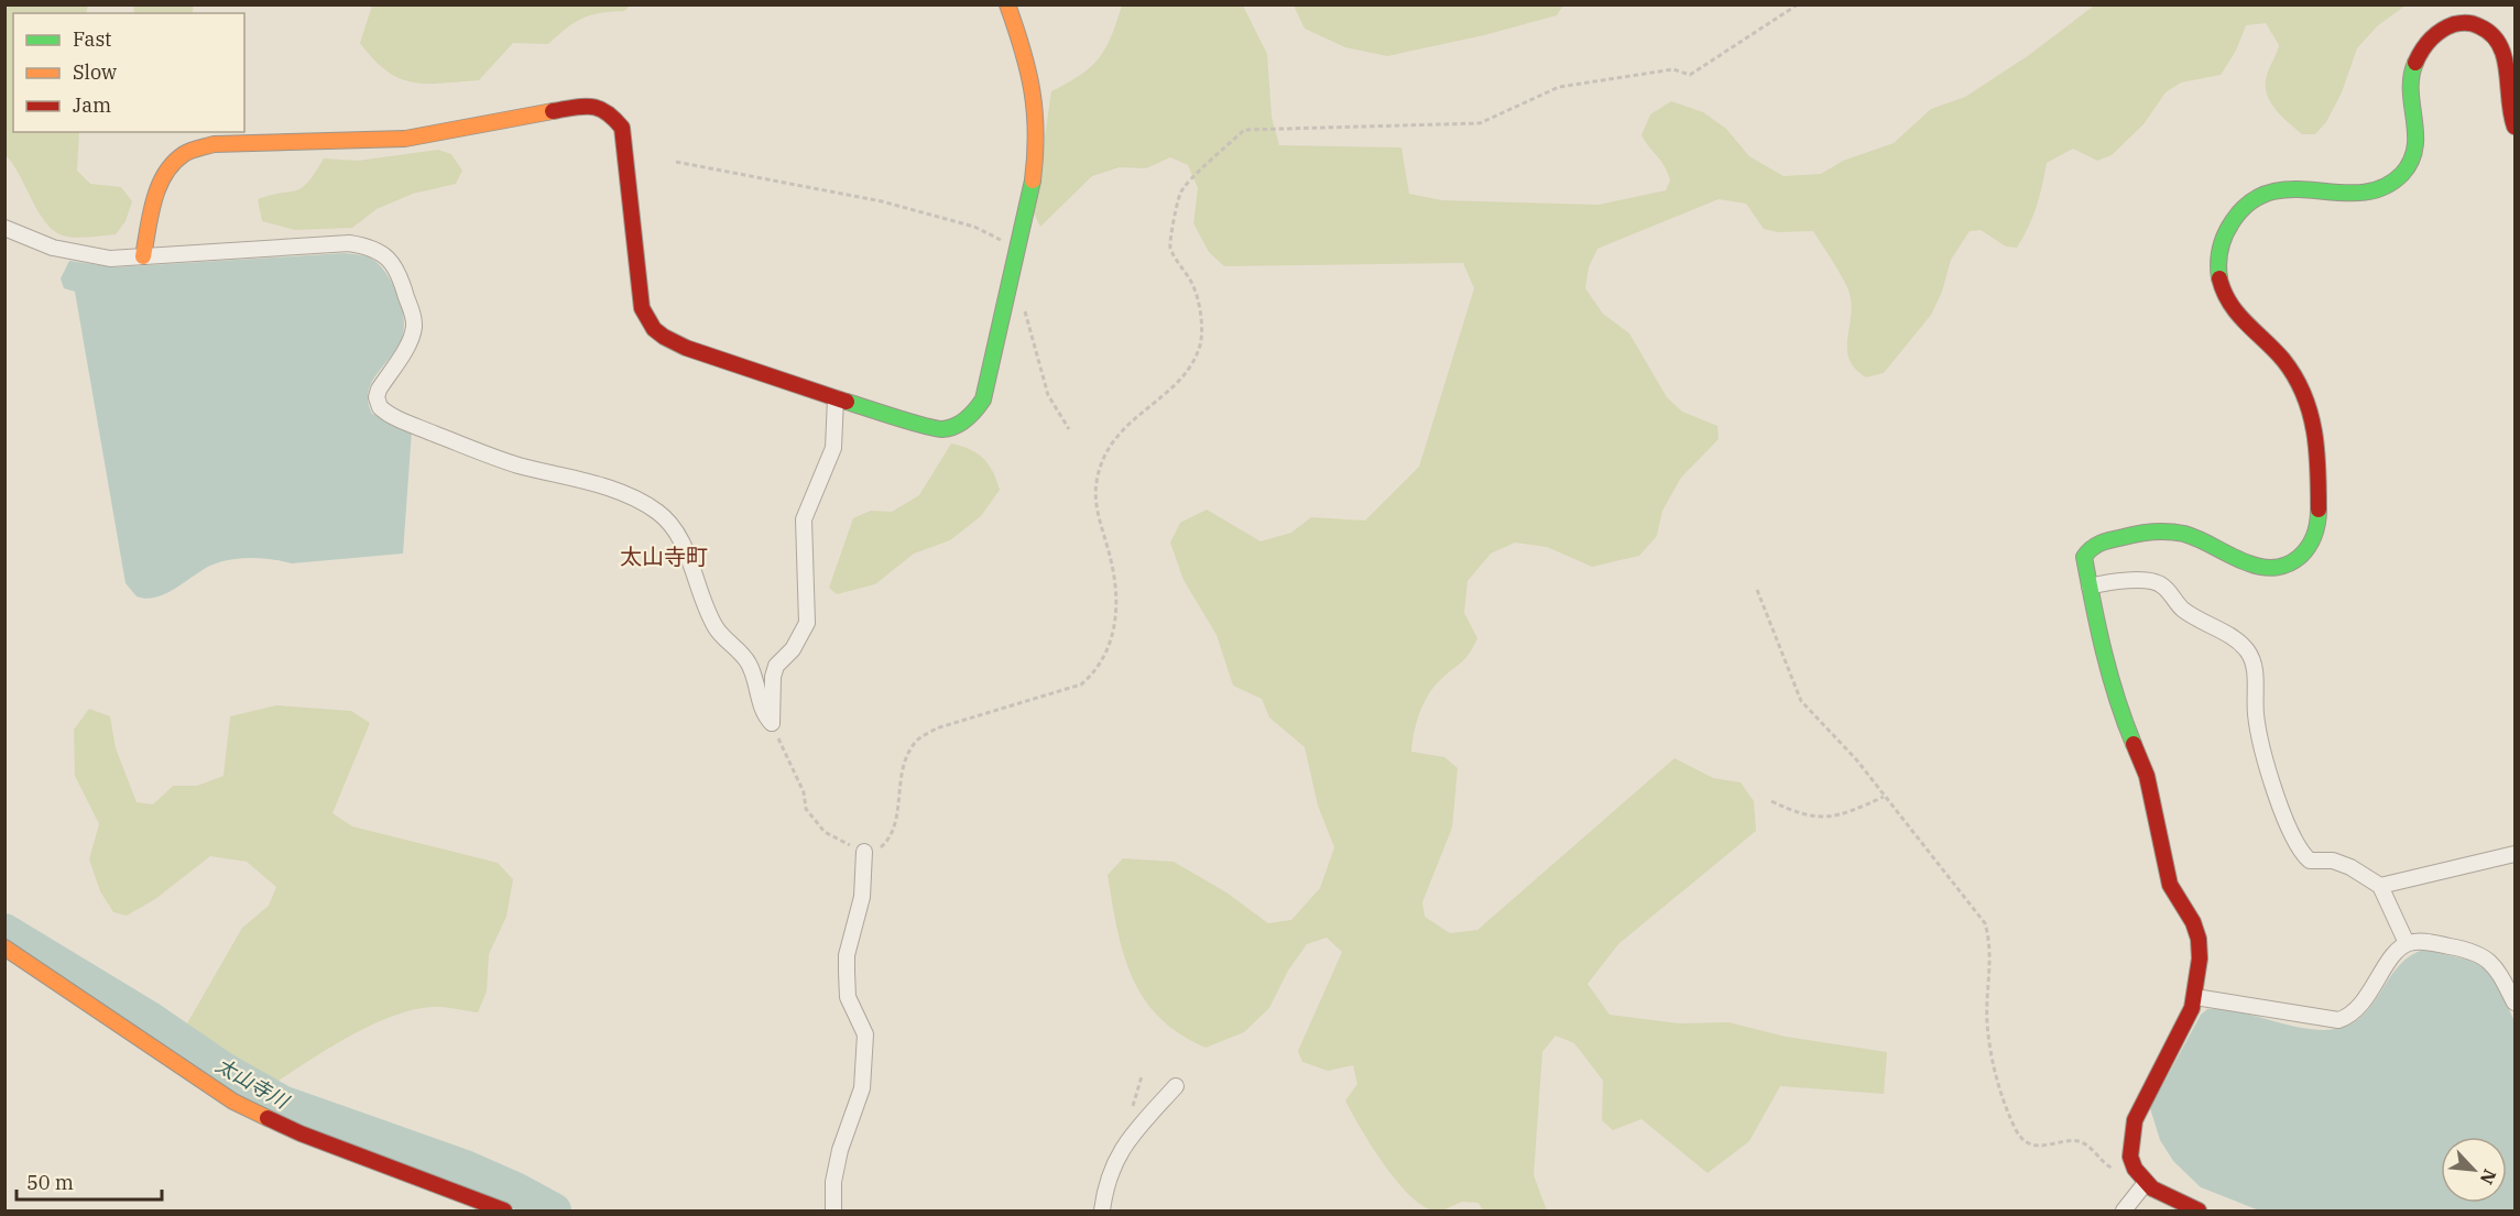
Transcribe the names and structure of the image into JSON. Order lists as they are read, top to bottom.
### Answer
{
  "districts": ["太山寺町"],
  "water": ["太山寺川"],
  "legend": ["Fast", "Slow", "Jam"],
  "scale_bar": "50 m",
  "north": "bottom right"
}
